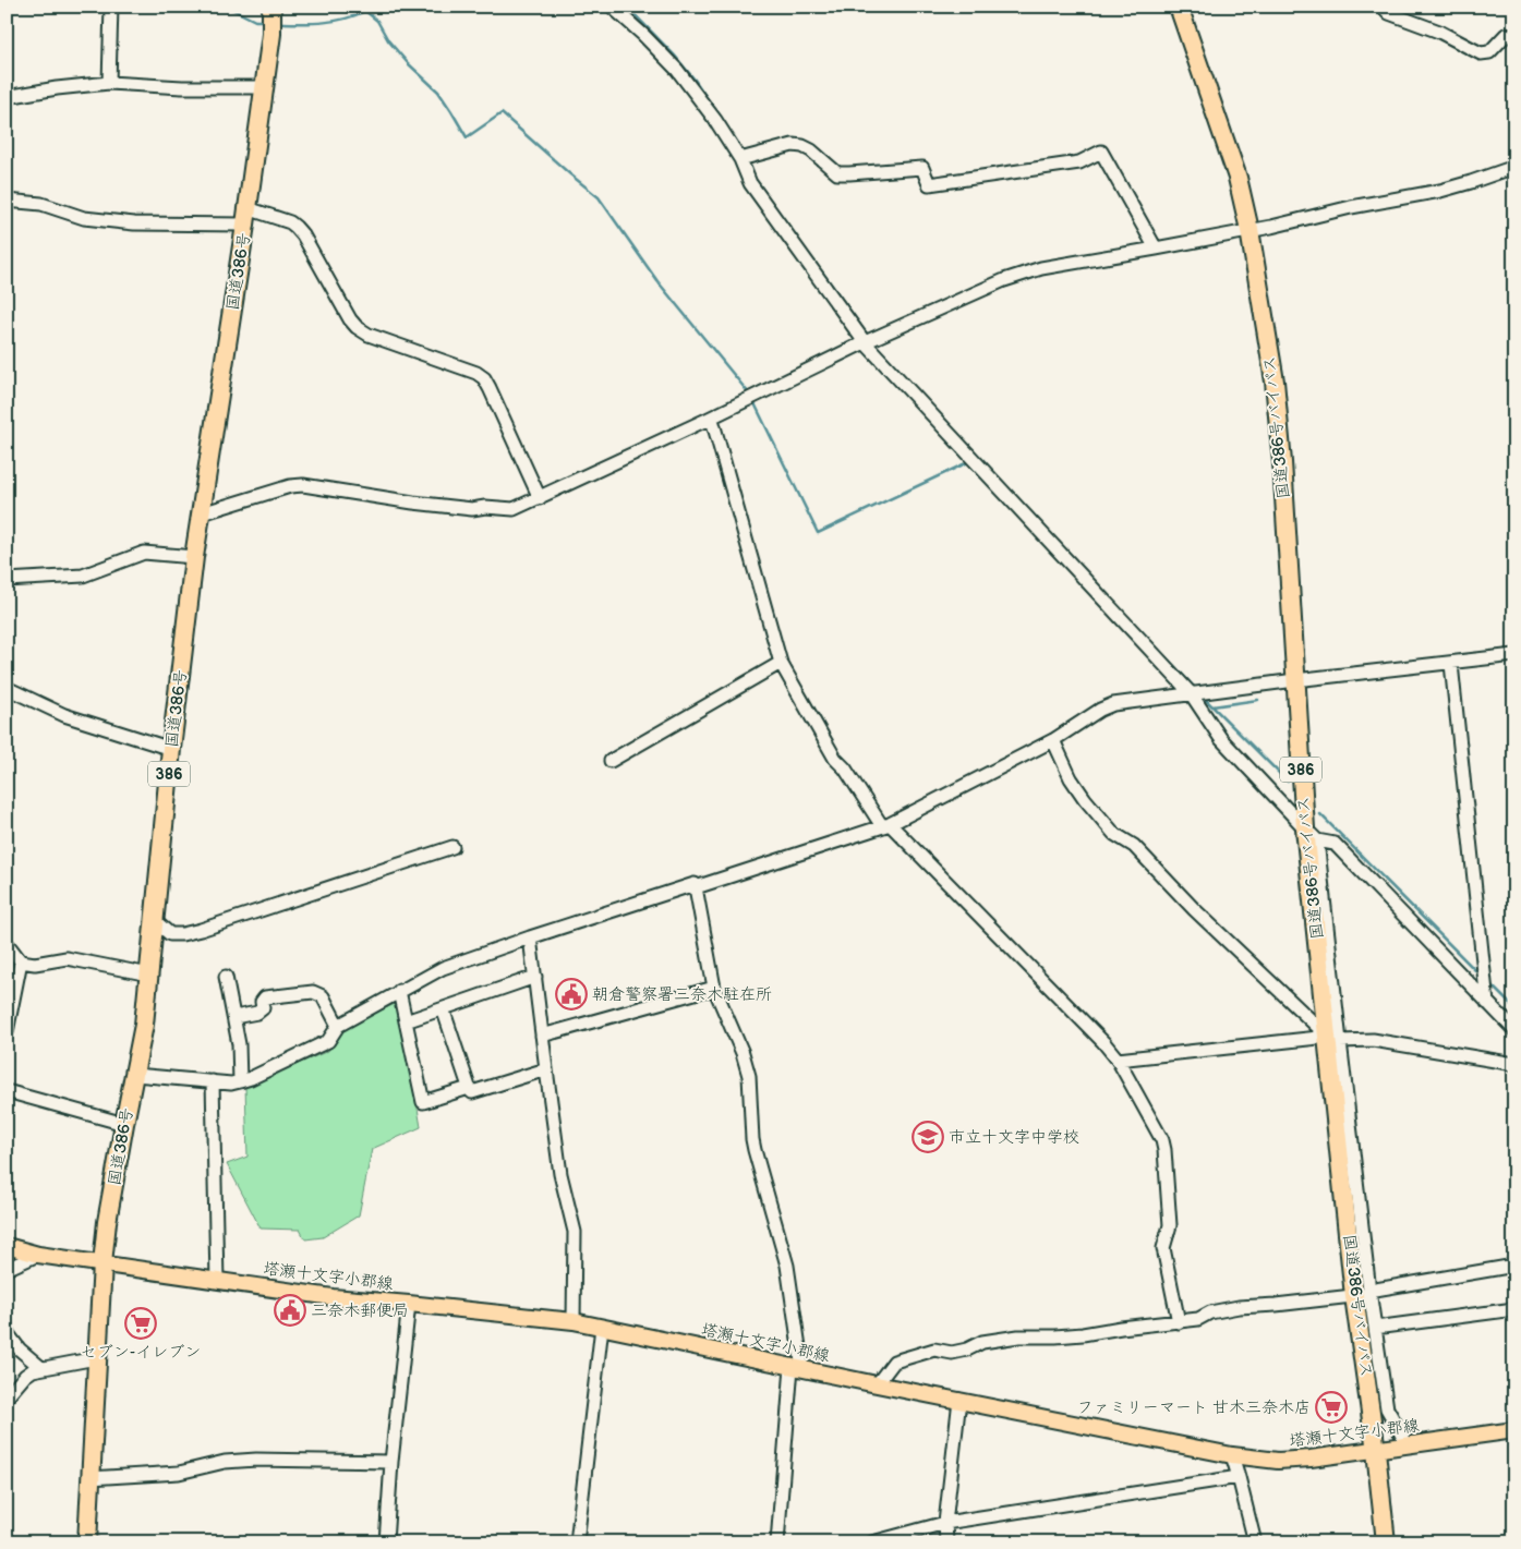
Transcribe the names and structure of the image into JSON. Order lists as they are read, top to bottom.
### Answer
{
  "streets": {
    "highway": ["国道386号", "国道386号バイパス", "386"],
    "main road": ["塔瀬十文字小郡線"]
  },
  "crossings": [
    ["国道386号", "塔瀬十文字小郡線"],
    ["国道386号バイパス", "塔瀬十文字小郡線"]
  ],
  "places": {
    "public building": ["朝倉警察署三奈木駐在所", "三奈木郵便局"],
    "school or university": ["市立十文字中学校"],
    "supermarket": ["セブン-イレブン", "ファミリーマート 甘木三奈木店"]
  }
}
